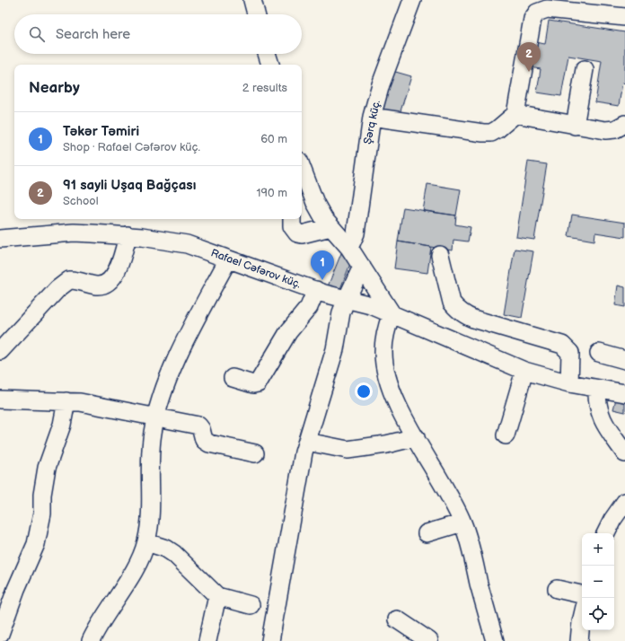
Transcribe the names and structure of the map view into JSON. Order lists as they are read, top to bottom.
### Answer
{
  "streets": {
    "street": ["Şərq küç.", "Rafael Cəfərov küç."]
  },
  "page": {
    "search": "Search here",
    "pins": ["2", "1"],
    "heading": ["Nearby", "2 results"],
    "list": [
      {
        "mark": "1",
        "name": "Təkər Təmiri",
        "note": "Shop · Rafael Cəfərov küç.",
        "value": "60 m"
      },
      {
        "mark": "2",
        "name": "91 sayli Uşaq Bağçası",
        "note": "School",
        "value": "190 m"
      }
    ],
    "map_buttons": ["+", "−"]
  }
}
